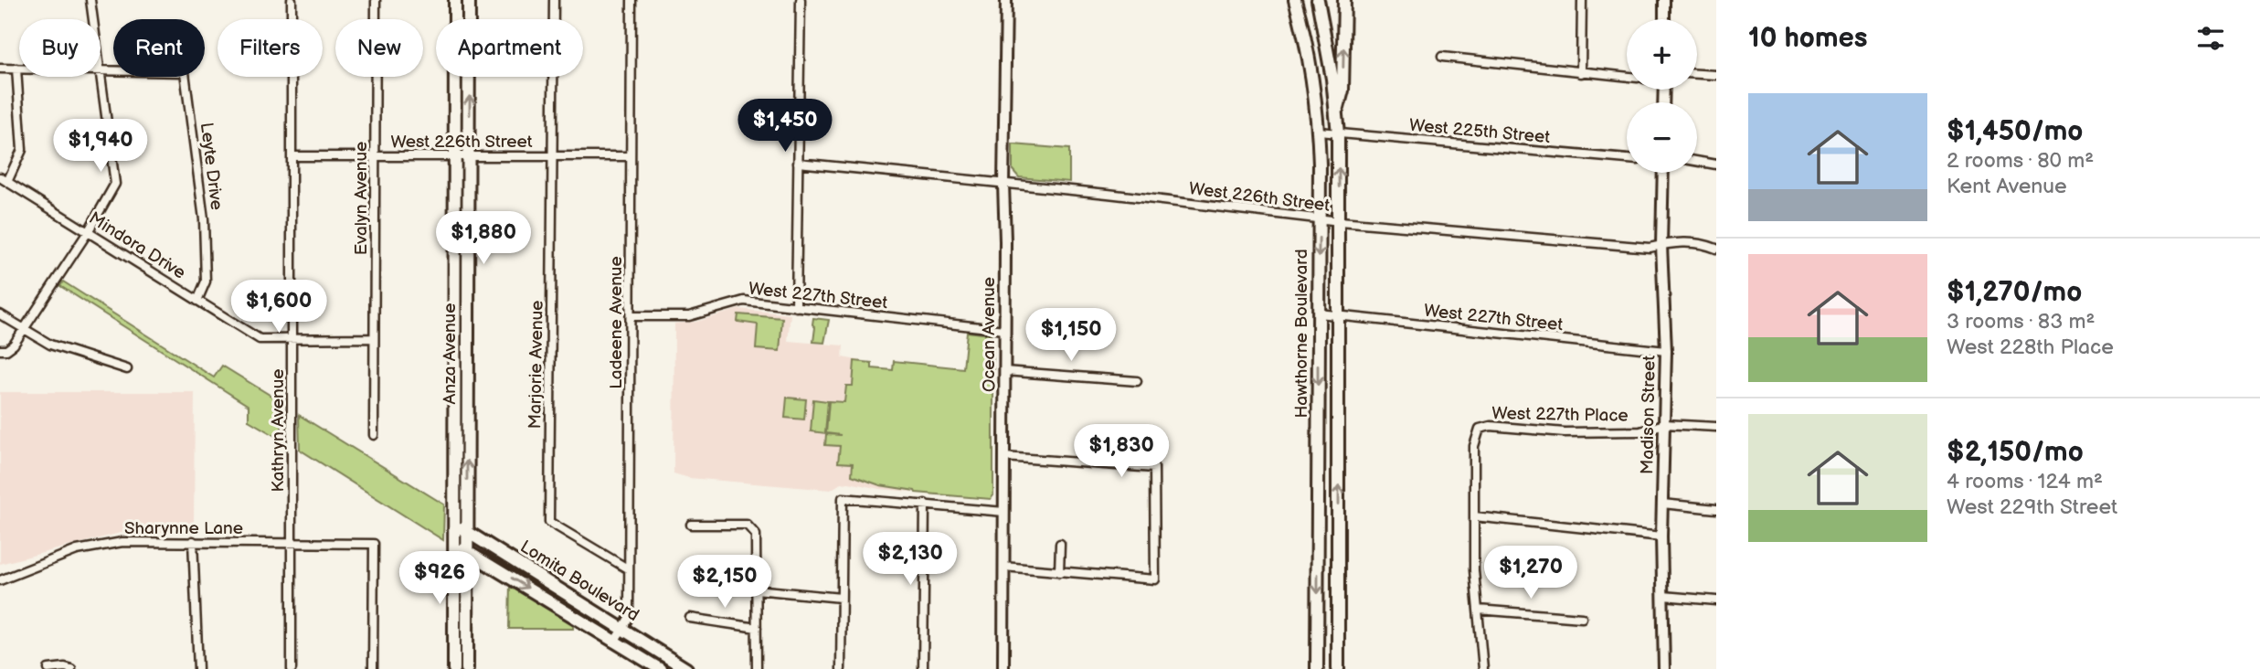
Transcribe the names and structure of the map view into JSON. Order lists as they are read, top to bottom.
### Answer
{
  "streets": {
    "main road": ["Hawthorne Boulevard", "Anza Avenue", "Lomita Boulevard"],
    "street": [
      "West 225th Street",
      "West 226th Street",
      "Leyte Drive",
      "Evalyn Avenue",
      "Mindora Drive",
      "West 227th Street",
      "Ladeene Avenue",
      "Ocean Avenue",
      "Marjorie Avenue",
      "West 227th Place",
      "Madison Street",
      "Kathryn Avenue",
      "Sharynne Lane"
    ]
  },
  "crossings": [
    ["West 225th Street", "Hawthorne Boulevard"],
    ["West 226th Street", "Evalyn Avenue"],
    ["West 226th Street", "Ladeene Avenue"],
    ["West 226th Street", "Hawthorne Boulevard"],
    ["West 226th Street", "Ocean Avenue"],
    ["West 226th Street", "Anza Avenue"],
    ["West 226th Street", "Marjorie Avenue"],
    ["West 226th Street", "Madison Street"],
    ["West 226th Street", "Kathryn Avenue"],
    ["Leyte Drive", "Mindora Drive"],
    ["Evalyn Avenue", "Mindora Drive"],
    ["Mindora Drive", "Kathryn Avenue"],
    ["West 227th Street", "Ladeene Avenue"],
    ["West 227th Street", "Hawthorne Boulevard"],
    ["West 227th Street", "Ocean Avenue"],
    ["West 227th Street", "Madison Street"],
    ["Ladeene Avenue", "Marjorie Avenue"],
    ["Ladeene Avenue", "Lomita Boulevard"],
    ["Anza Avenue", "Lomita Boulevard"],
    ["West 227th Place", "Madison Street"],
    ["Kathryn Avenue", "Sharynne Lane"]
  ],
  "page": {
    "heading": "10 homes",
    "map_buttons": ["+", "−"],
    "chip": [
      "Buy",
      "Rent",
      "Filters",
      "New",
      "Apartment"
    ],
    "list": [
      {
        "name": "$1,450/mo",
        "note": "2 rooms · 80 m² · Kent Avenue"
      },
      {
        "name": "$1,270/mo",
        "note": "3 rooms · 83 m² · West 228th Place"
      },
      {
        "name": "$2,150/mo",
        "note": "4 rooms · 124 m² · West 229th Street"
      }
    ],
    "price": [
      "$1,450",
      "$1,940",
      "$1,880",
      "$1,600",
      "$1,150",
      "$1,830",
      "$2,130",
      "$1,270",
      "$926",
      "$2,150"
    ]
  }
}
